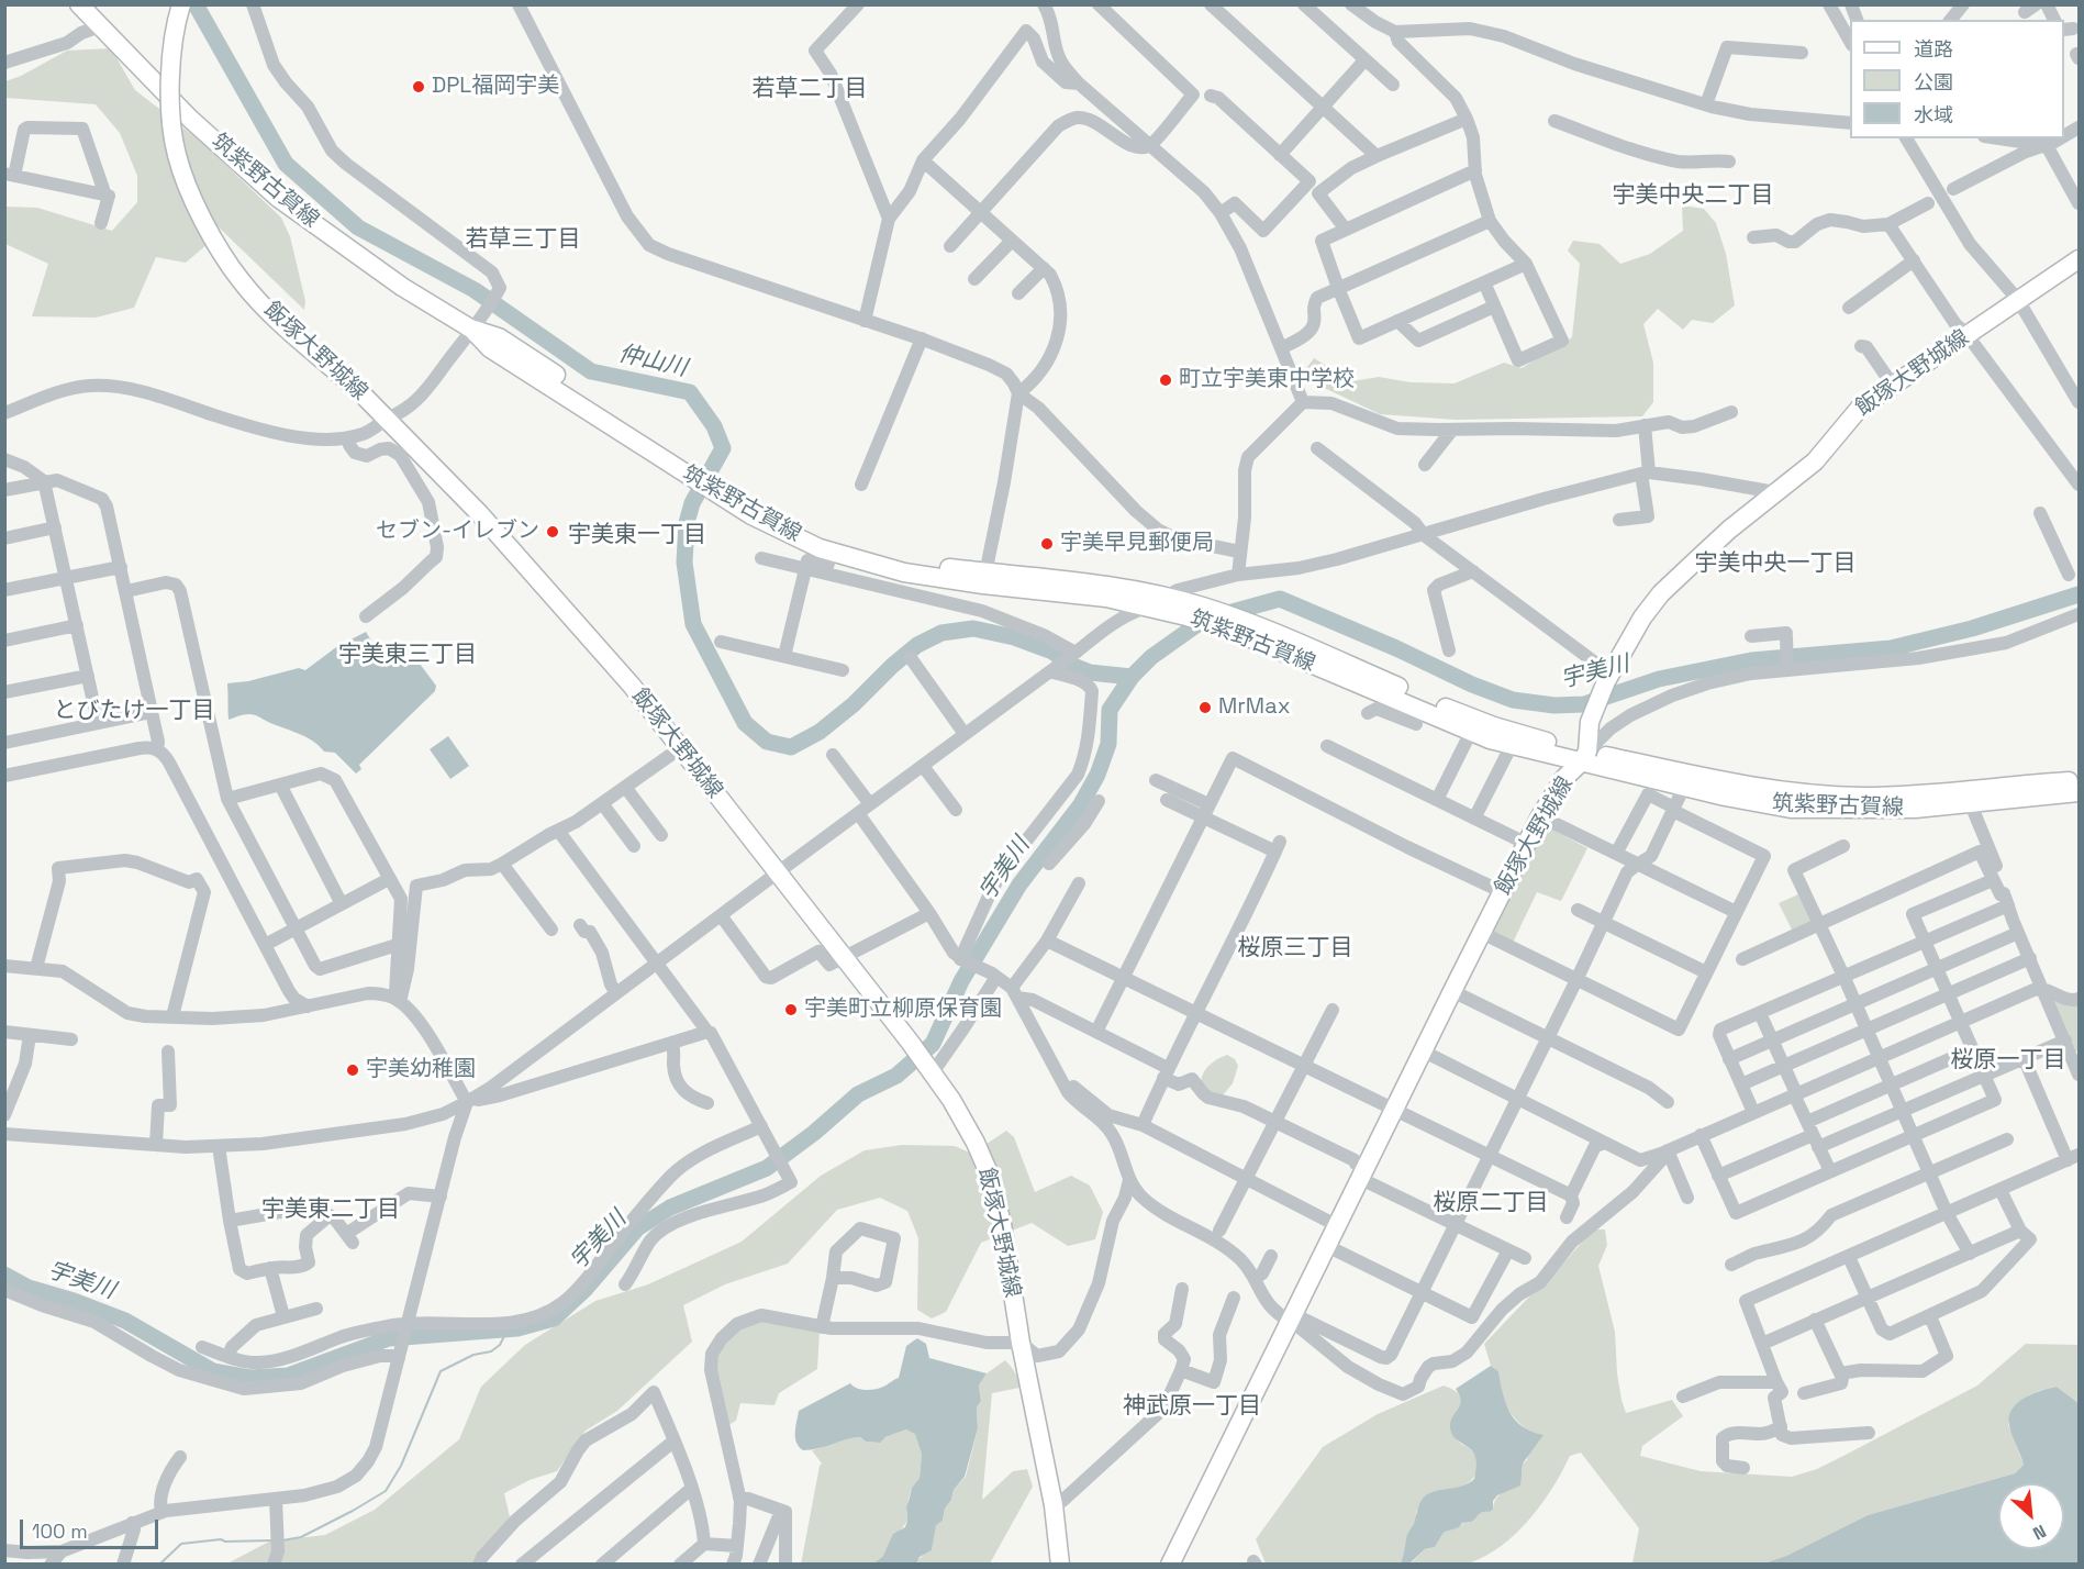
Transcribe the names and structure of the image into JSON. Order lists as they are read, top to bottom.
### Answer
{
  "streets": {
    "main road": ["筑紫野古賀線", "飯塚大野城線"]
  },
  "crossings": [
    ["筑紫野古賀線", "飯塚大野城線"]
  ],
  "districts": [
    "若草二丁目",
    "宇美中央二丁目",
    "若草三丁目",
    "宇美東一丁目",
    "宇美中央一丁目",
    "宇美東三丁目",
    "とびたけ一丁目",
    "桜原三丁目",
    "桜原一丁目",
    "桜原二丁目",
    "宇美東二丁目",
    "神武原一丁目"
  ],
  "water": ["仲山川", "宇美川"],
  "places": [
    "DPL福岡宇美",
    "町立宇美東中学校",
    "セブン-イレブン",
    "宇美早見郵便局",
    "MrMax",
    "宇美町立柳原保育園",
    "宇美幼稚園"
  ],
  "legend": ["道路", "公園", "水域"],
  "scale_bar": "100 m",
  "north": "bottom right"
}
